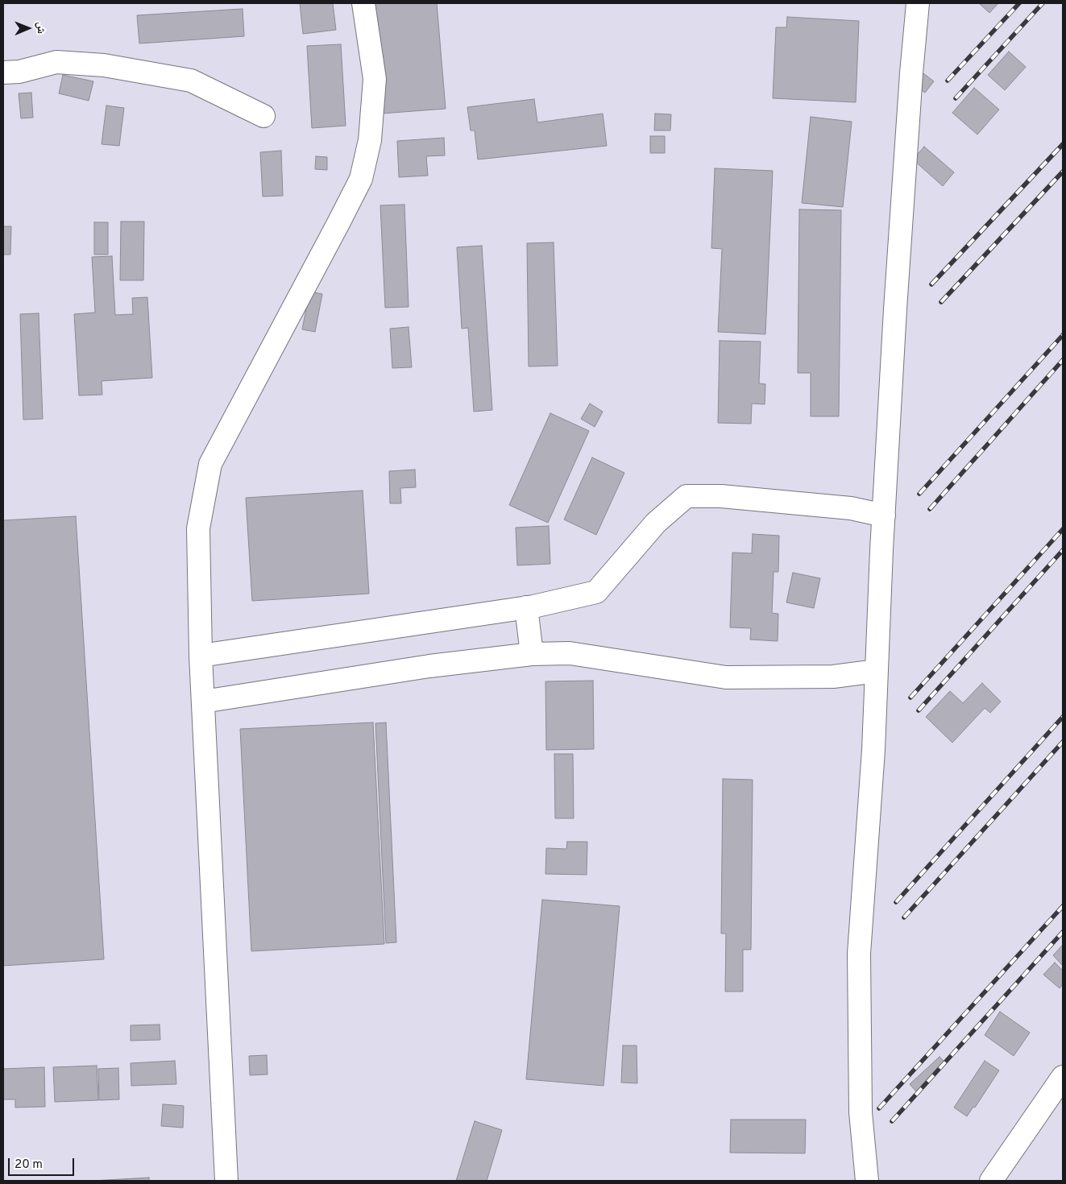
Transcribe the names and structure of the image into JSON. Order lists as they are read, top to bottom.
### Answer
{
  "scale_bar": "20 m",
  "north": "right"
}
